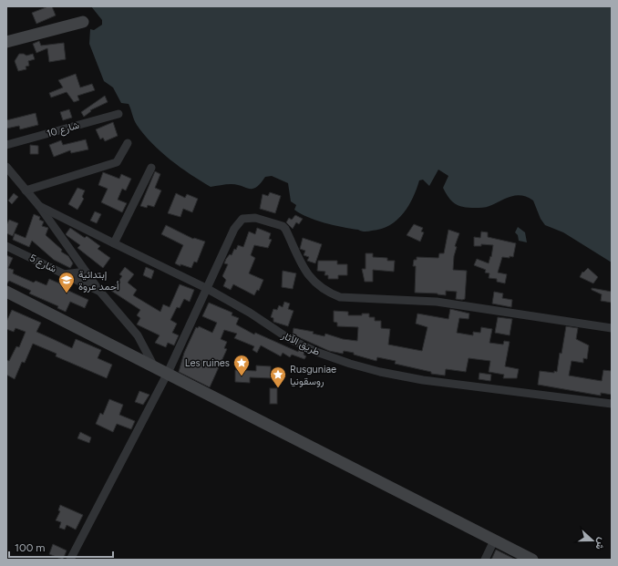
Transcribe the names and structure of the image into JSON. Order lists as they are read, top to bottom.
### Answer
{
  "streets": {
    "street": ["شارع 10", "شارع 5", "طريق الآثار"]
  },
  "places": {
    "school or university": ["إبتدائية أحمد عروة"],
    "place": ["Les ruines", "Rusguniae روسقونيا"]
  },
  "scale_bar": "100 m",
  "north": "right"
}
